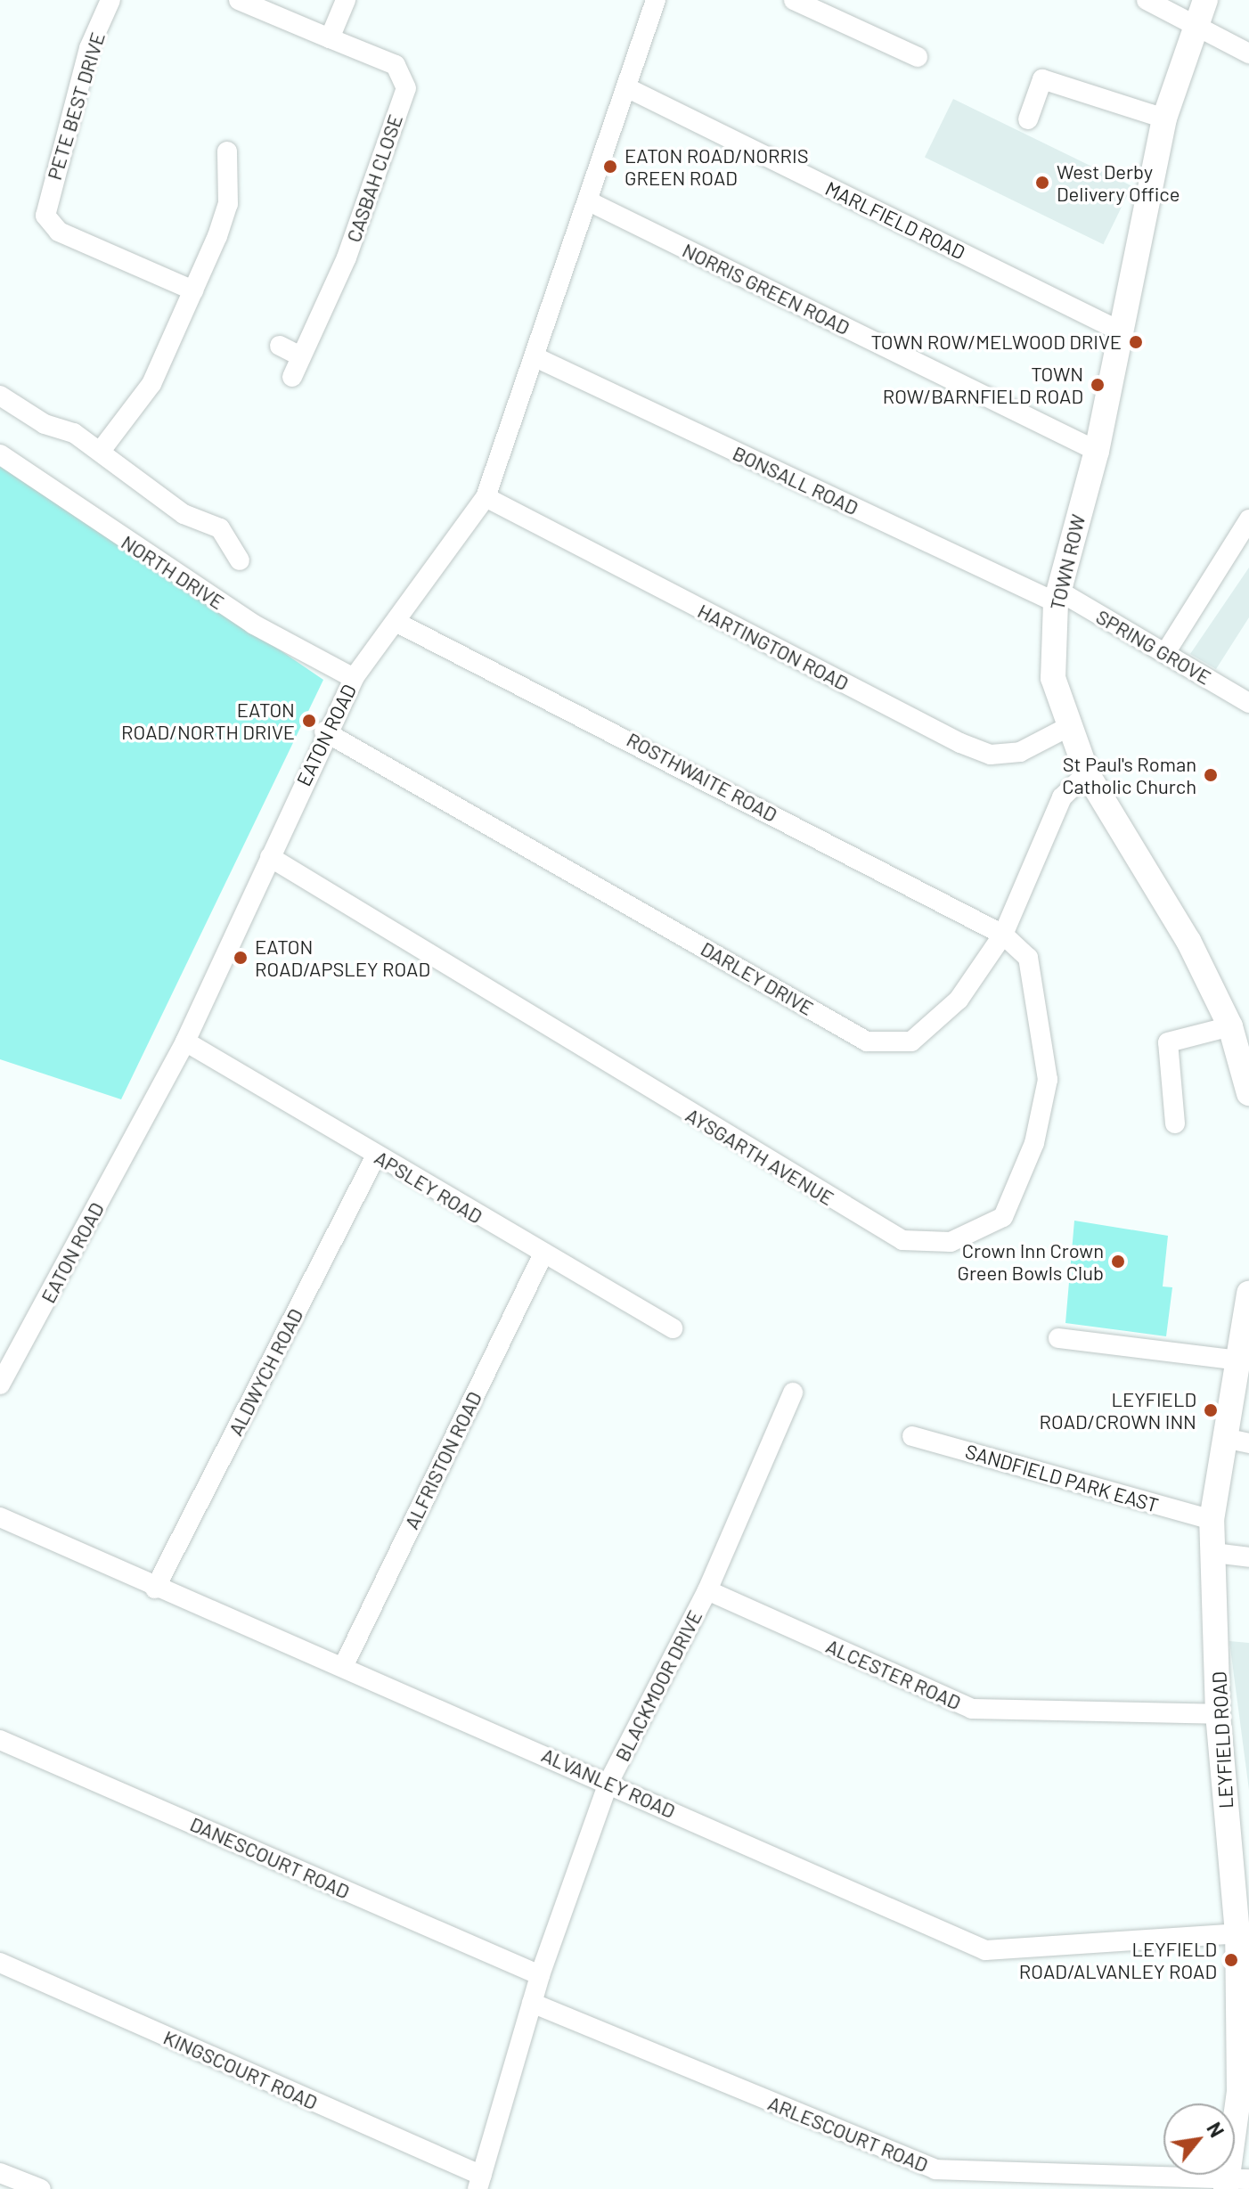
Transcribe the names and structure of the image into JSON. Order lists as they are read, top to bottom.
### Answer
{
  "streets": {
    "street": [
      "PETE BEST DRIVE",
      "CASBAH CLOSE",
      "MARLFIELD ROAD",
      "NORRIS GREEN ROAD",
      "BONSALL ROAD",
      "TOWN ROW",
      "NORTH DRIVE",
      "HARTINGTON ROAD",
      "SPRING GROVE",
      "EATON ROAD",
      "ROSTHWAITE ROAD",
      "DARLEY DRIVE",
      "AYSGARTH AVENUE",
      "APSLEY ROAD",
      "ALDWYCH ROAD",
      "ALFRISTON ROAD",
      "SANDFIELD PARK EAST",
      "ALCESTER ROAD",
      "BLACKMOOR DRIVE",
      "LEYFIELD ROAD",
      "ALVANLEY ROAD",
      "DANESCOURT ROAD",
      "KINGSCOURT ROAD",
      "ARLESCOURT ROAD"
    ]
  },
  "crossings": [
    ["MARLFIELD ROAD", "TOWN ROW"],
    ["MARLFIELD ROAD", "EATON ROAD"],
    ["NORRIS GREEN ROAD", "TOWN ROW"],
    ["NORRIS GREEN ROAD", "EATON ROAD"],
    ["BONSALL ROAD", "TOWN ROW"],
    ["BONSALL ROAD", "SPRING GROVE"],
    ["BONSALL ROAD", "EATON ROAD"],
    ["TOWN ROW", "HARTINGTON ROAD"],
    ["TOWN ROW", "SPRING GROVE"],
    ["TOWN ROW", "DARLEY DRIVE"],
    ["NORTH DRIVE", "EATON ROAD"],
    ["HARTINGTON ROAD", "EATON ROAD"],
    ["EATON ROAD", "ROSTHWAITE ROAD"],
    ["EATON ROAD", "DARLEY DRIVE"],
    ["EATON ROAD", "AYSGARTH AVENUE"],
    ["EATON ROAD", "APSLEY ROAD"],
    ["ROSTHWAITE ROAD", "DARLEY DRIVE"],
    ["ROSTHWAITE ROAD", "AYSGARTH AVENUE"],
    ["DARLEY DRIVE", "AYSGARTH AVENUE"],
    ["APSLEY ROAD", "ALDWYCH ROAD"],
    ["APSLEY ROAD", "ALFRISTON ROAD"],
    ["ALDWYCH ROAD", "ALVANLEY ROAD"],
    ["ALFRISTON ROAD", "ALVANLEY ROAD"],
    ["SANDFIELD PARK EAST", "LEYFIELD ROAD"],
    ["ALCESTER ROAD", "BLACKMOOR DRIVE"],
    ["ALCESTER ROAD", "LEYFIELD ROAD"],
    ["BLACKMOOR DRIVE", "ALVANLEY ROAD"],
    ["BLACKMOOR DRIVE", "DANESCOURT ROAD"],
    ["BLACKMOOR DRIVE", "KINGSCOURT ROAD"],
    ["BLACKMOOR DRIVE", "ARLESCOURT ROAD"],
    ["LEYFIELD ROAD", "ALVANLEY ROAD"],
    ["LEYFIELD ROAD", "ARLESCOURT ROAD"]
  ],
  "places": [
    "EATON ROAD/NORRIS GREEN ROAD",
    "West Derby Delivery Office",
    "TOWN ROW/MELWOOD DRIVE",
    "TOWN ROW/BARNFIELD ROAD",
    "EATON ROAD/NORTH DRIVE",
    "St Paul's Roman Catholic Church",
    "EATON ROAD/APSLEY ROAD",
    "Crown Inn Crown Green Bowls Club",
    "LEYFIELD ROAD/CROWN INN",
    "LEYFIELD ROAD/ALVANLEY ROAD"
  ],
  "north": "top right"
}
